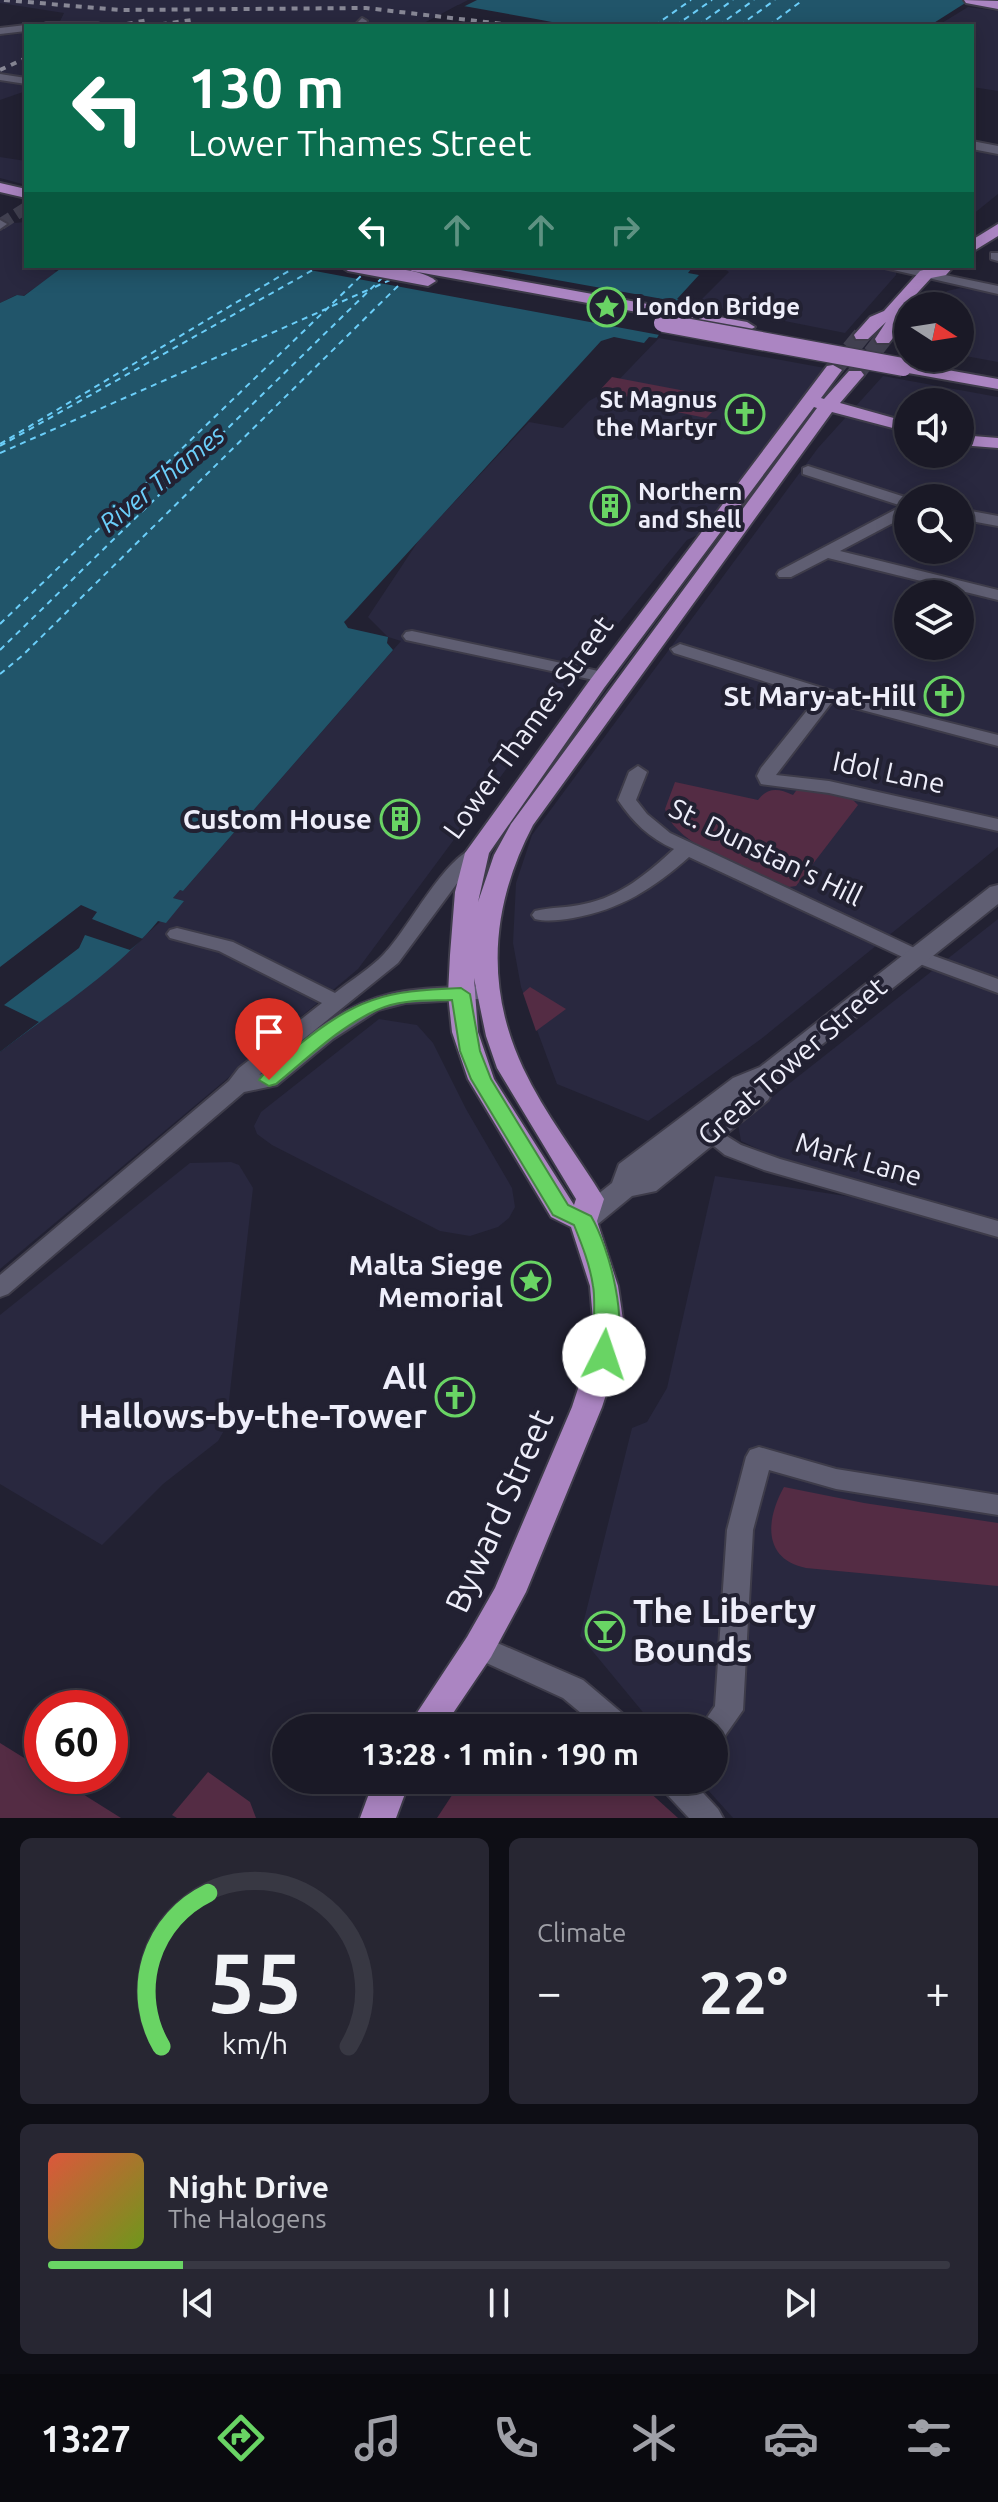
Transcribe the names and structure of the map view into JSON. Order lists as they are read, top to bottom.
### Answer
{
  "streets": {
    "main road": ["Lower Thames Street", "Byward Street"],
    "street": [
      "Idol Lane",
      "St. Dunstan's Hill",
      "Great Tower Street",
      "Mark Lane"
    ]
  },
  "crossings": [
    ["Lower Thames Street", "Byward Street"],
    ["St. Dunstan's Hill", "Great Tower Street"],
    ["Great Tower Street", "Mark Lane"],
    ["Great Tower Street", "Byward Street"]
  ],
  "water": ["River Thames"],
  "places": {
    "place": ["London Bridge", "Malta Siege Memorial"],
    "church": ["St Magnus the Martyr", "St Mary-at-Hill", "All Hallows-by-the-Tower"],
    "building": ["Northern and Shell", "Custom House"],
    "bar": ["The Liberty Bounds"]
  },
  "north": "right",
  "page": {
    "turn": ["130 m", "Lower Thames Street"],
    "limit": "60",
    "trip": "13:28 · 1 min · 190 m",
    "tile": "Climate",
    "heat": ["−", "22°", "+"],
    "song": ["Night Drive", "The Halogens"],
    "tabs": "13:27",
    "gauge": ["55", "km/h"]
  }
}
